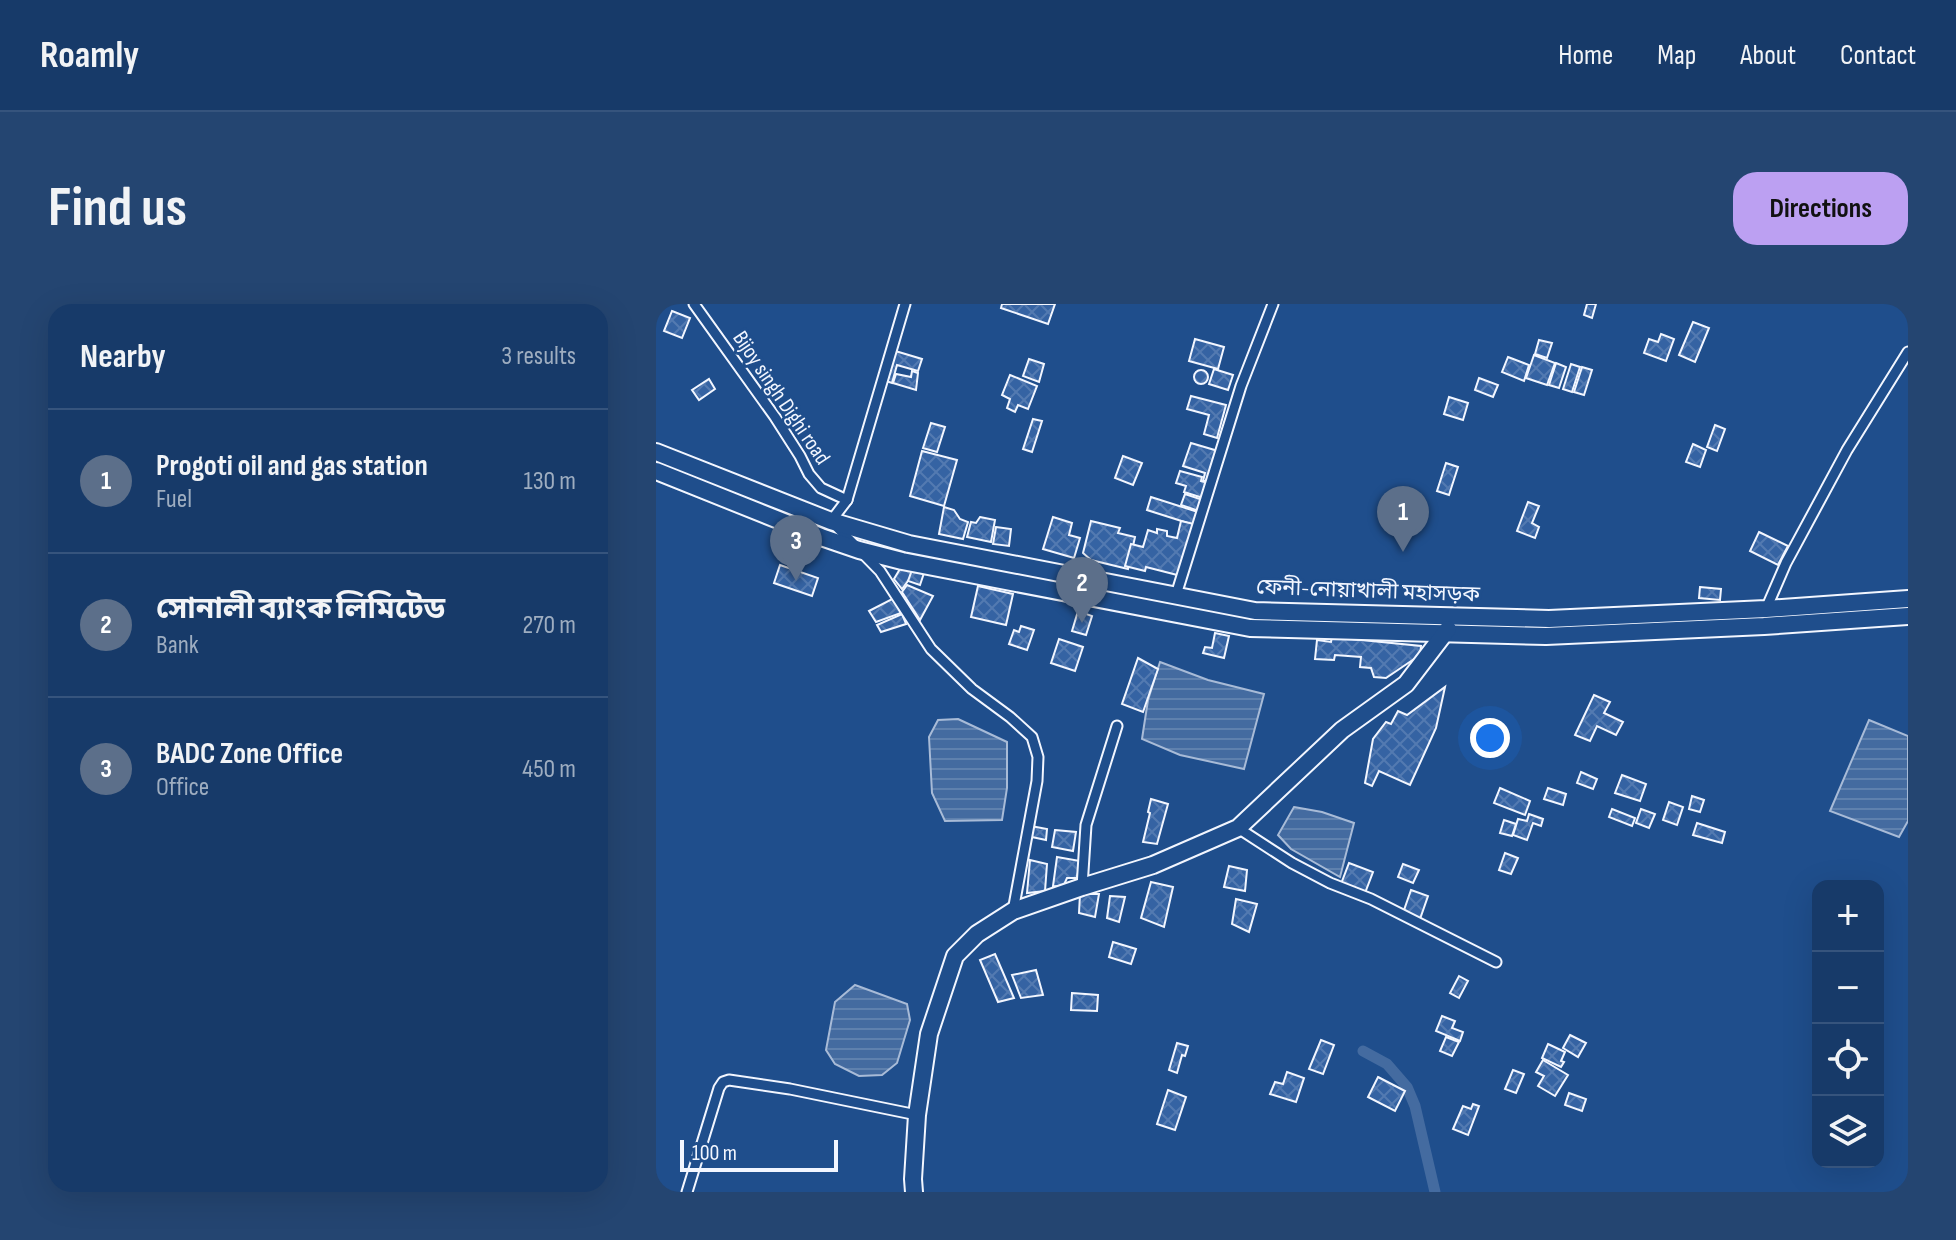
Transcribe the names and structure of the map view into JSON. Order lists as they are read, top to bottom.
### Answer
{
  "streets": {
    "highway": ["ফেনী-নোয়াখালী মহাসড়ক"],
    "street": ["Bijoy singh Dighi road"]
  },
  "scale_bar": "100 m",
  "page": {
    "header": "Roamly",
    "nav": [
      "Home",
      "Map",
      "About",
      "Contact"
    ],
    "buttons": "Directions",
    "title": "Find us",
    "heading": ["Nearby", "3 results"],
    "list": [
      {
        "mark": "1",
        "name": "Progoti oil and gas station",
        "note": "Fuel",
        "value": "130 m"
      },
      {
        "mark": "2",
        "name": "সোনালী ব্যাংক লিমিটেড",
        "note": "Bank",
        "value": "270 m"
      },
      {
        "mark": "3",
        "name": "BADC Zone Office",
        "note": "Office",
        "value": "450 m"
      }
    ],
    "pins": ["1", "3", "2"],
    "map_buttons": ["+", "−"],
    "scale": "100 m"
  }
}
